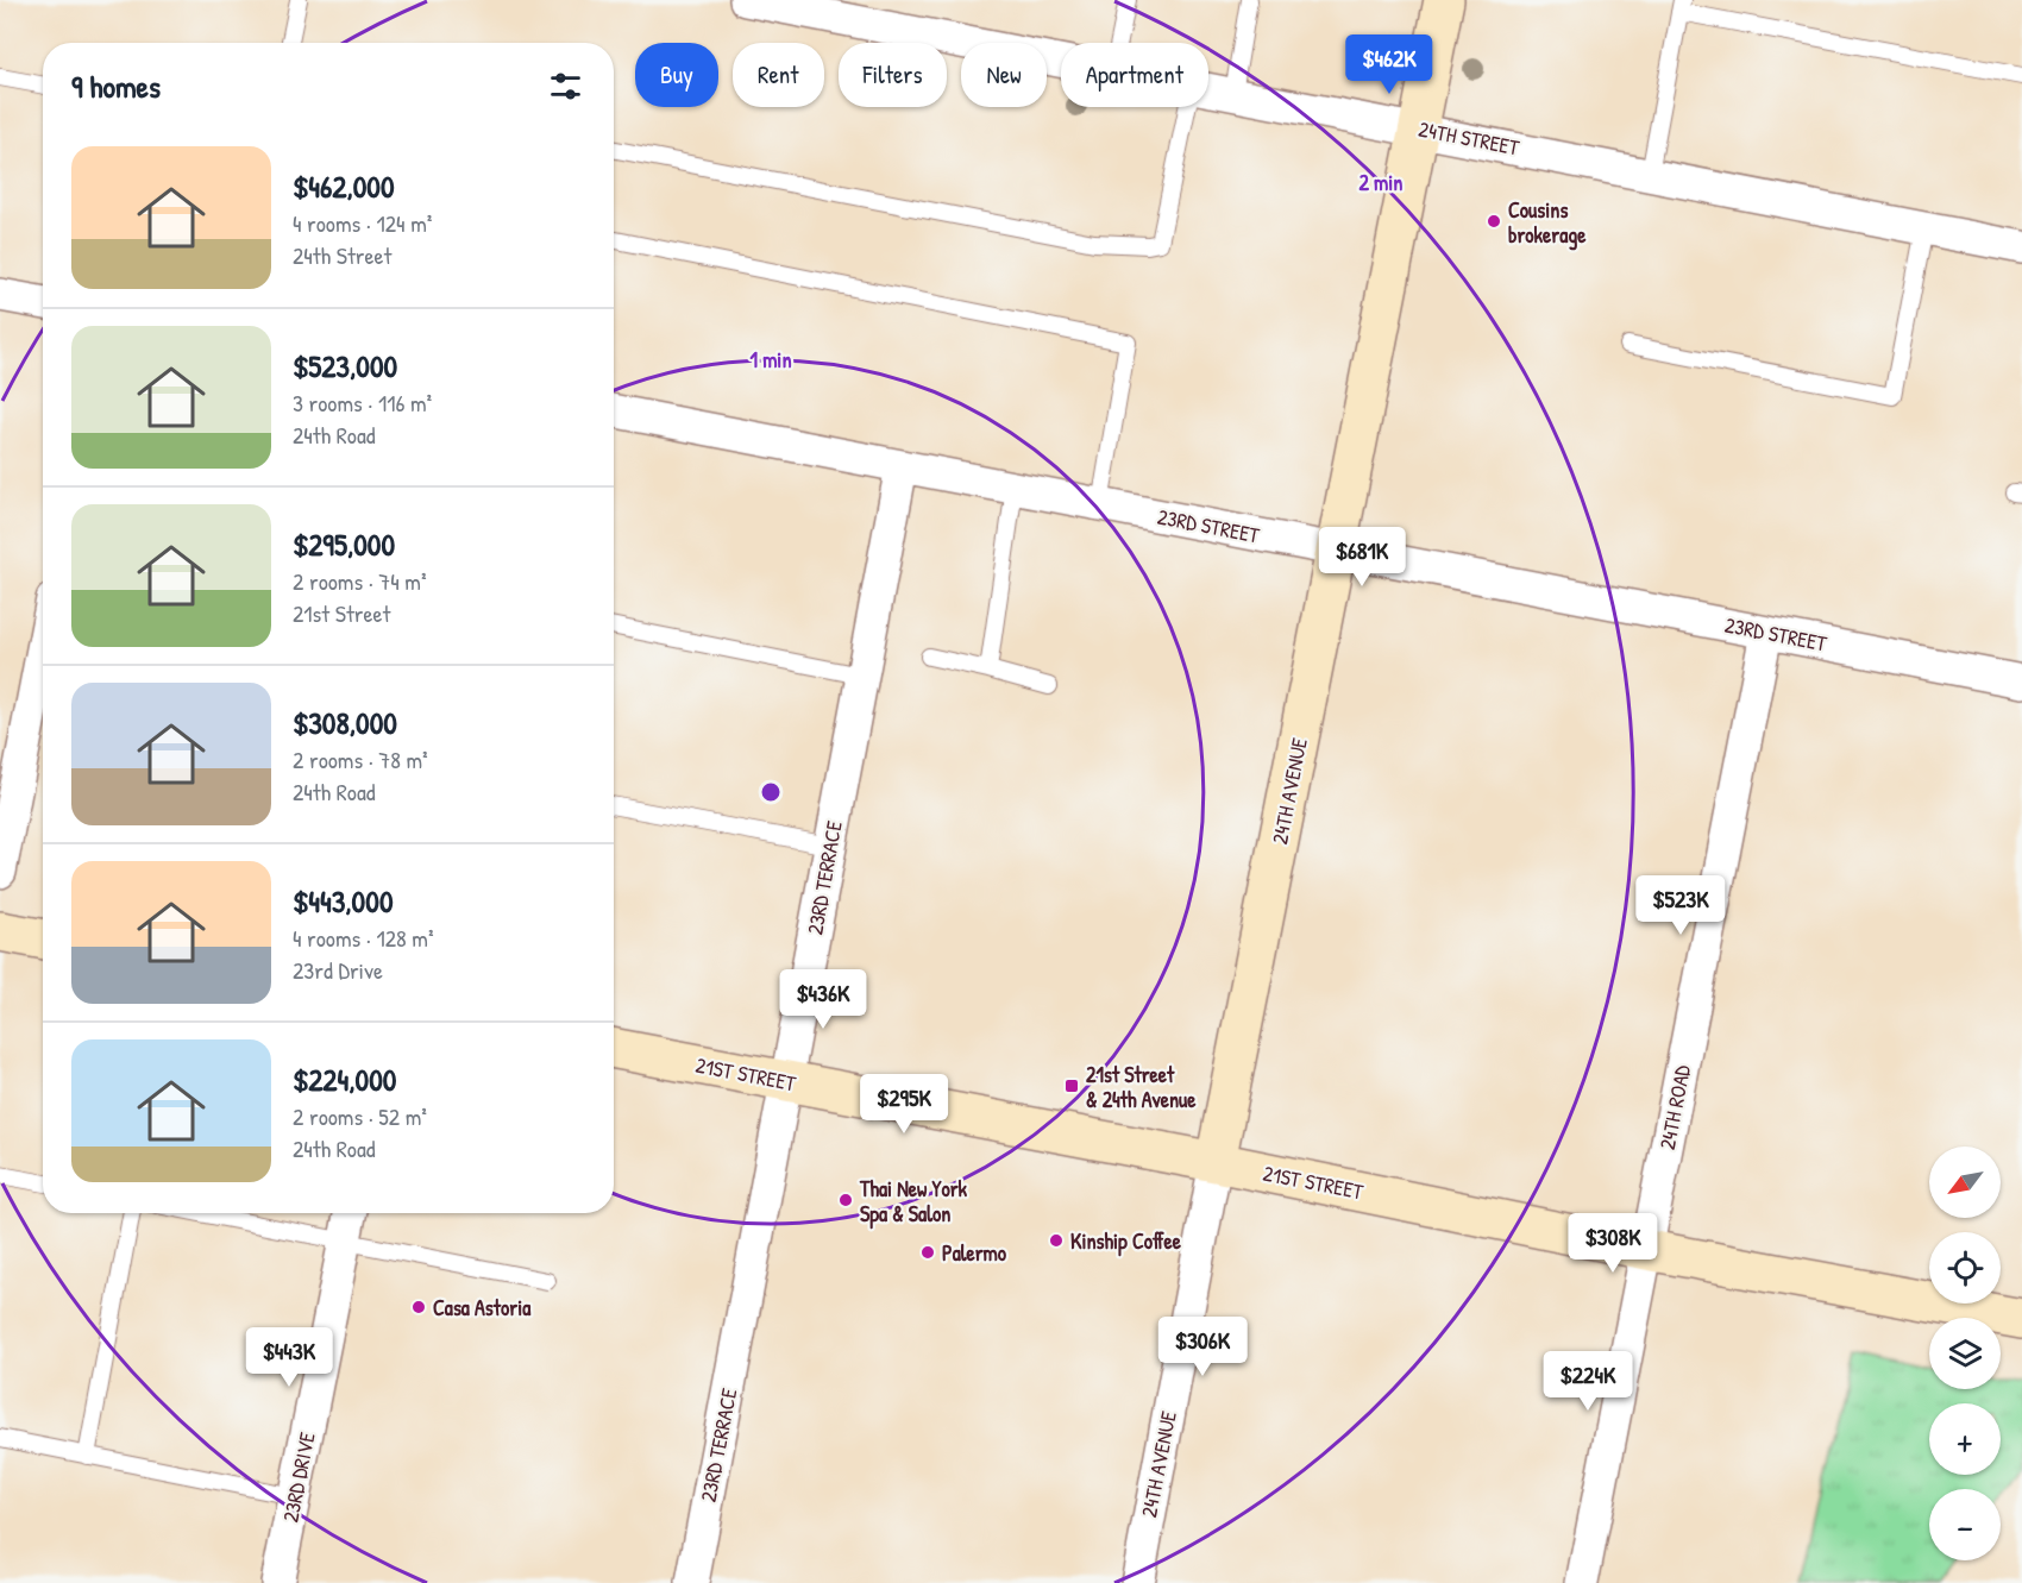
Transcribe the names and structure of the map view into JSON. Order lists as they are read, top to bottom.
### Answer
{
  "streets": {
    "street": [
      "24TH STREET",
      "23RD STREET",
      "24TH AVENUE",
      "23RD TERRACE",
      "21ST STREET",
      "24TH ROAD",
      "23RD DRIVE"
    ]
  },
  "crossings": [
    ["24TH STREET", "24TH AVENUE"],
    ["23RD STREET", "24TH AVENUE"],
    ["23RD STREET", "23RD TERRACE"],
    ["23RD STREET", "24TH ROAD"],
    ["24TH AVENUE", "21ST STREET"],
    ["23RD TERRACE", "21ST STREET"],
    ["21ST STREET", "24TH ROAD"]
  ],
  "places": {
    "other": [
      "Cousins brokerage",
      "Thai New York Spa & Salon",
      "Kinship Coffee",
      "Palermo",
      "Casa Astoria"
    ],
    "transit": ["21st Street & 24th Avenue"]
  },
  "north": "bottom left",
  "page": {
    "price": [
      "$462K",
      "$681K",
      "$523K",
      "$436K",
      "$295K",
      "$308K",
      "$306K",
      "$443K",
      "$224K"
    ],
    "chip": [
      "Buy",
      "Rent",
      "Filters",
      "New",
      "Apartment"
    ],
    "heading": "9 homes",
    "list": [
      {
        "name": "$462,000",
        "note": "4 rooms · 124 m² · 24th Street"
      },
      {
        "name": "$523,000",
        "note": "3 rooms · 116 m² · 24th Road"
      },
      {
        "name": "$295,000",
        "note": "2 rooms · 74 m² · 21st Street"
      },
      {
        "name": "$308,000",
        "note": "2 rooms · 78 m² · 24th Road"
      },
      {
        "name": "$443,000",
        "note": "4 rooms · 128 m² · 23rd Drive"
      },
      {
        "name": "$224,000",
        "note": "2 rooms · 52 m² · 24th Road"
      }
    ],
    "map_buttons": ["+", "−"]
  },
  "rings": ["2 min", "1 min"]
}
